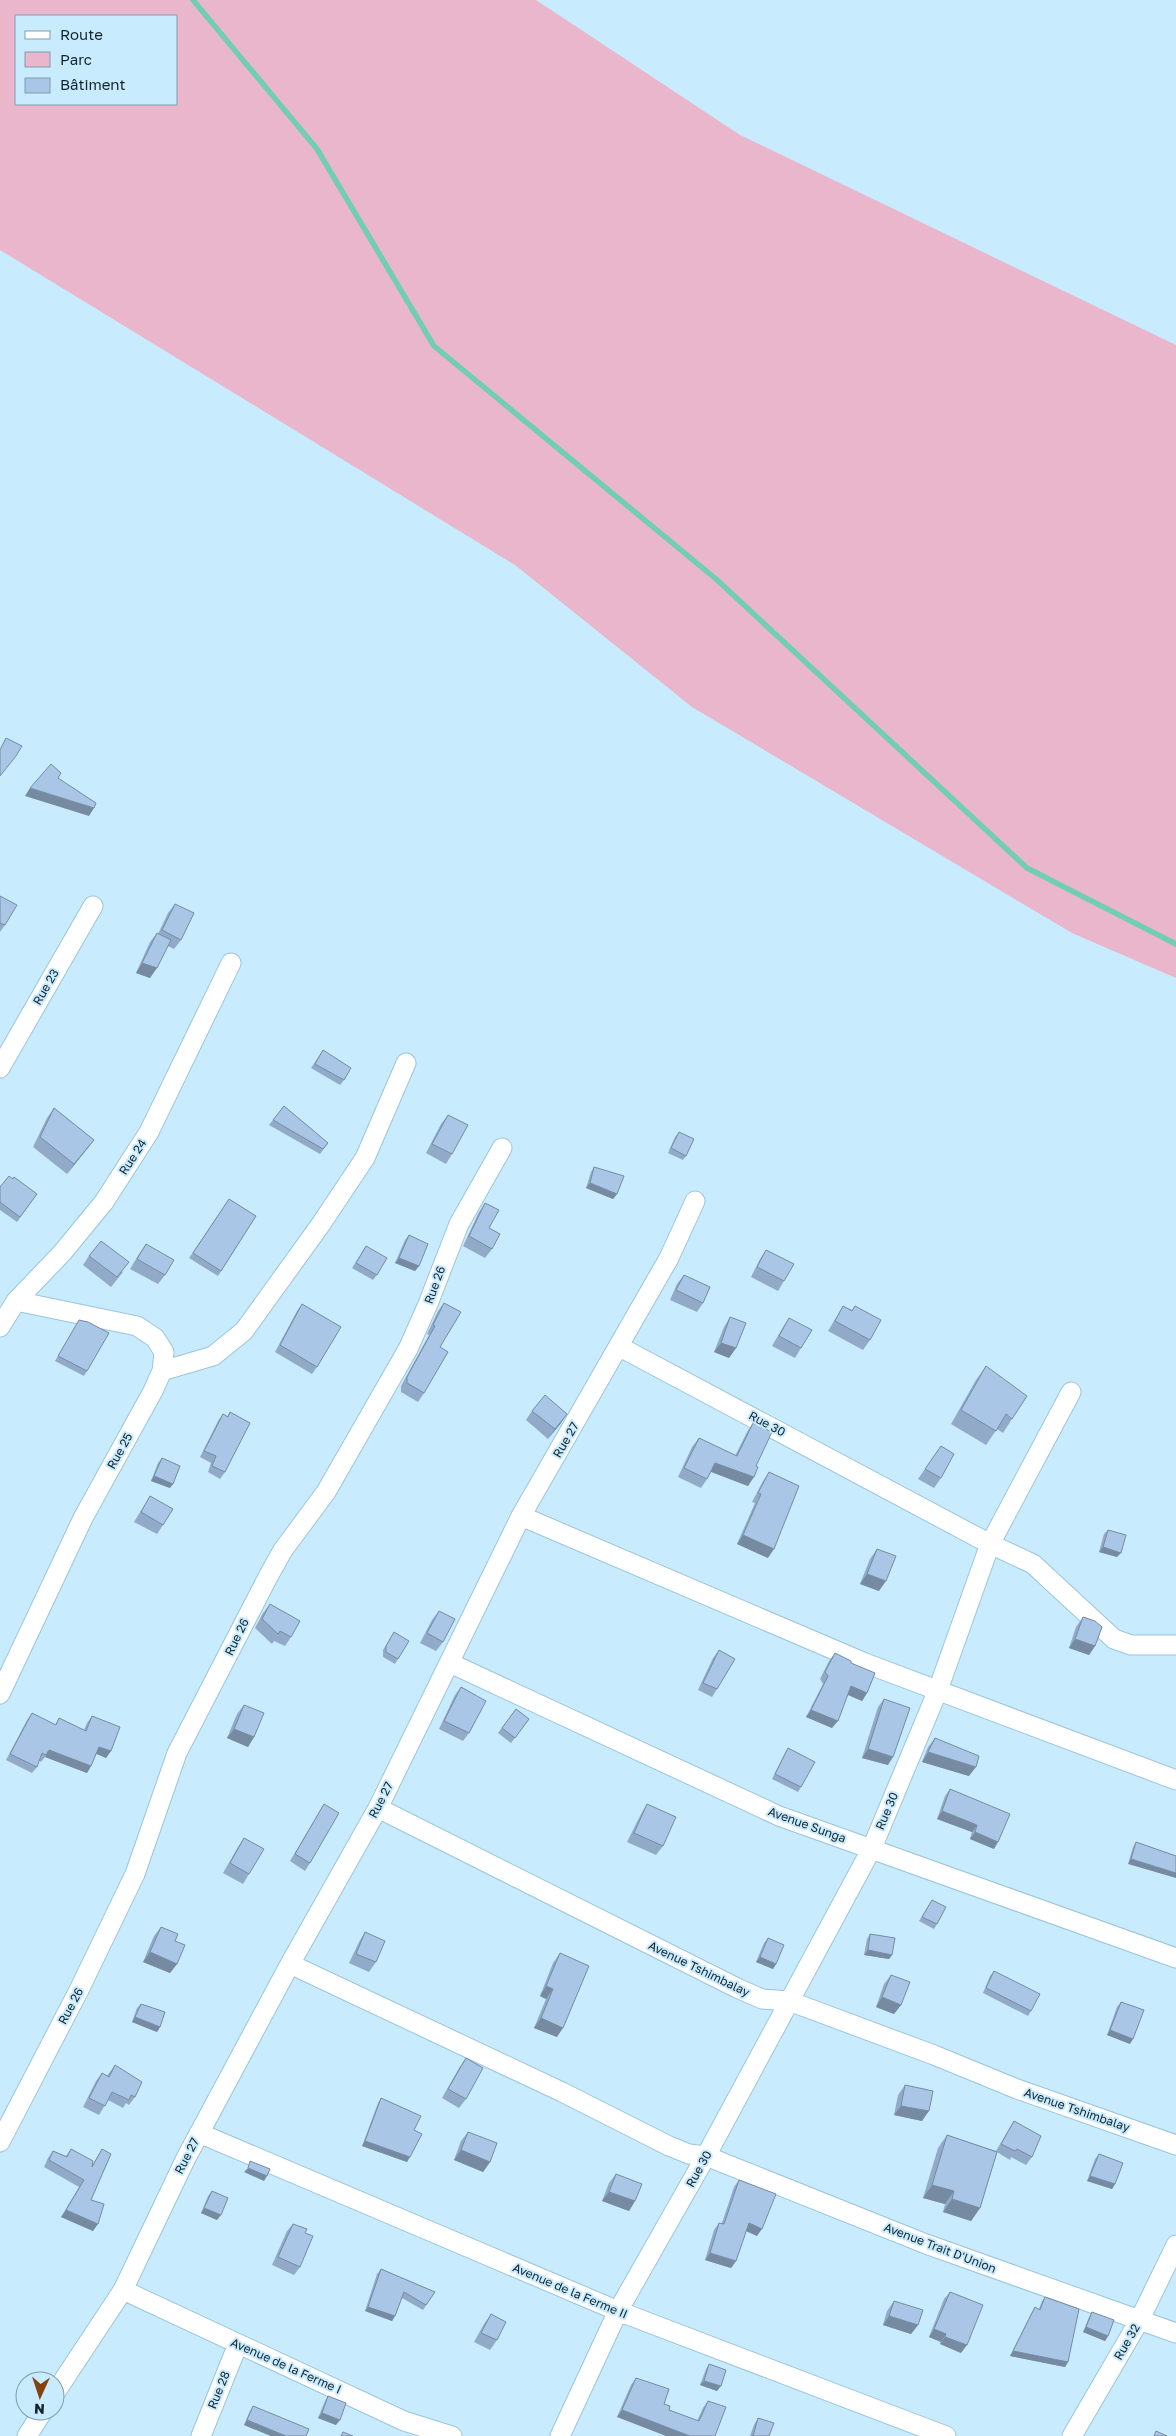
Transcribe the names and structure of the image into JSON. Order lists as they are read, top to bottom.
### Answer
{
  "streets": {
    "street": [
      "Rue 23",
      "Rue 24",
      "Rue 26",
      "Rue 30",
      "Rue 27",
      "Rue 25",
      "Avenue Sunga",
      "Avenue Tshimbalay",
      "Avenue Trait D'Union",
      "Avenue de la Ferme II",
      "Rue 32",
      "Avenue de la Ferme I",
      "Rue 28"
    ]
  },
  "crossings": [
    ["Rue 24", "Rue 25"],
    ["Rue 30", "Rue 27"],
    ["Rue 30", "Avenue Sunga"],
    ["Rue 30", "Avenue Tshimbalay"],
    ["Rue 30", "Avenue Trait D'Union"],
    ["Rue 30", "Avenue de la Ferme II"],
    ["Rue 27", "Avenue Sunga"],
    ["Rue 27", "Avenue Tshimbalay"],
    ["Rue 27", "Avenue Trait D'Union"],
    ["Rue 27", "Avenue de la Ferme II"],
    ["Rue 27", "Avenue de la Ferme I"],
    ["Avenue Trait D'Union", "Rue 32"],
    ["Avenue de la Ferme I", "Rue 28"]
  ],
  "legend": ["Route", "Parc", "Bâtiment"],
  "north": "bottom"
}
